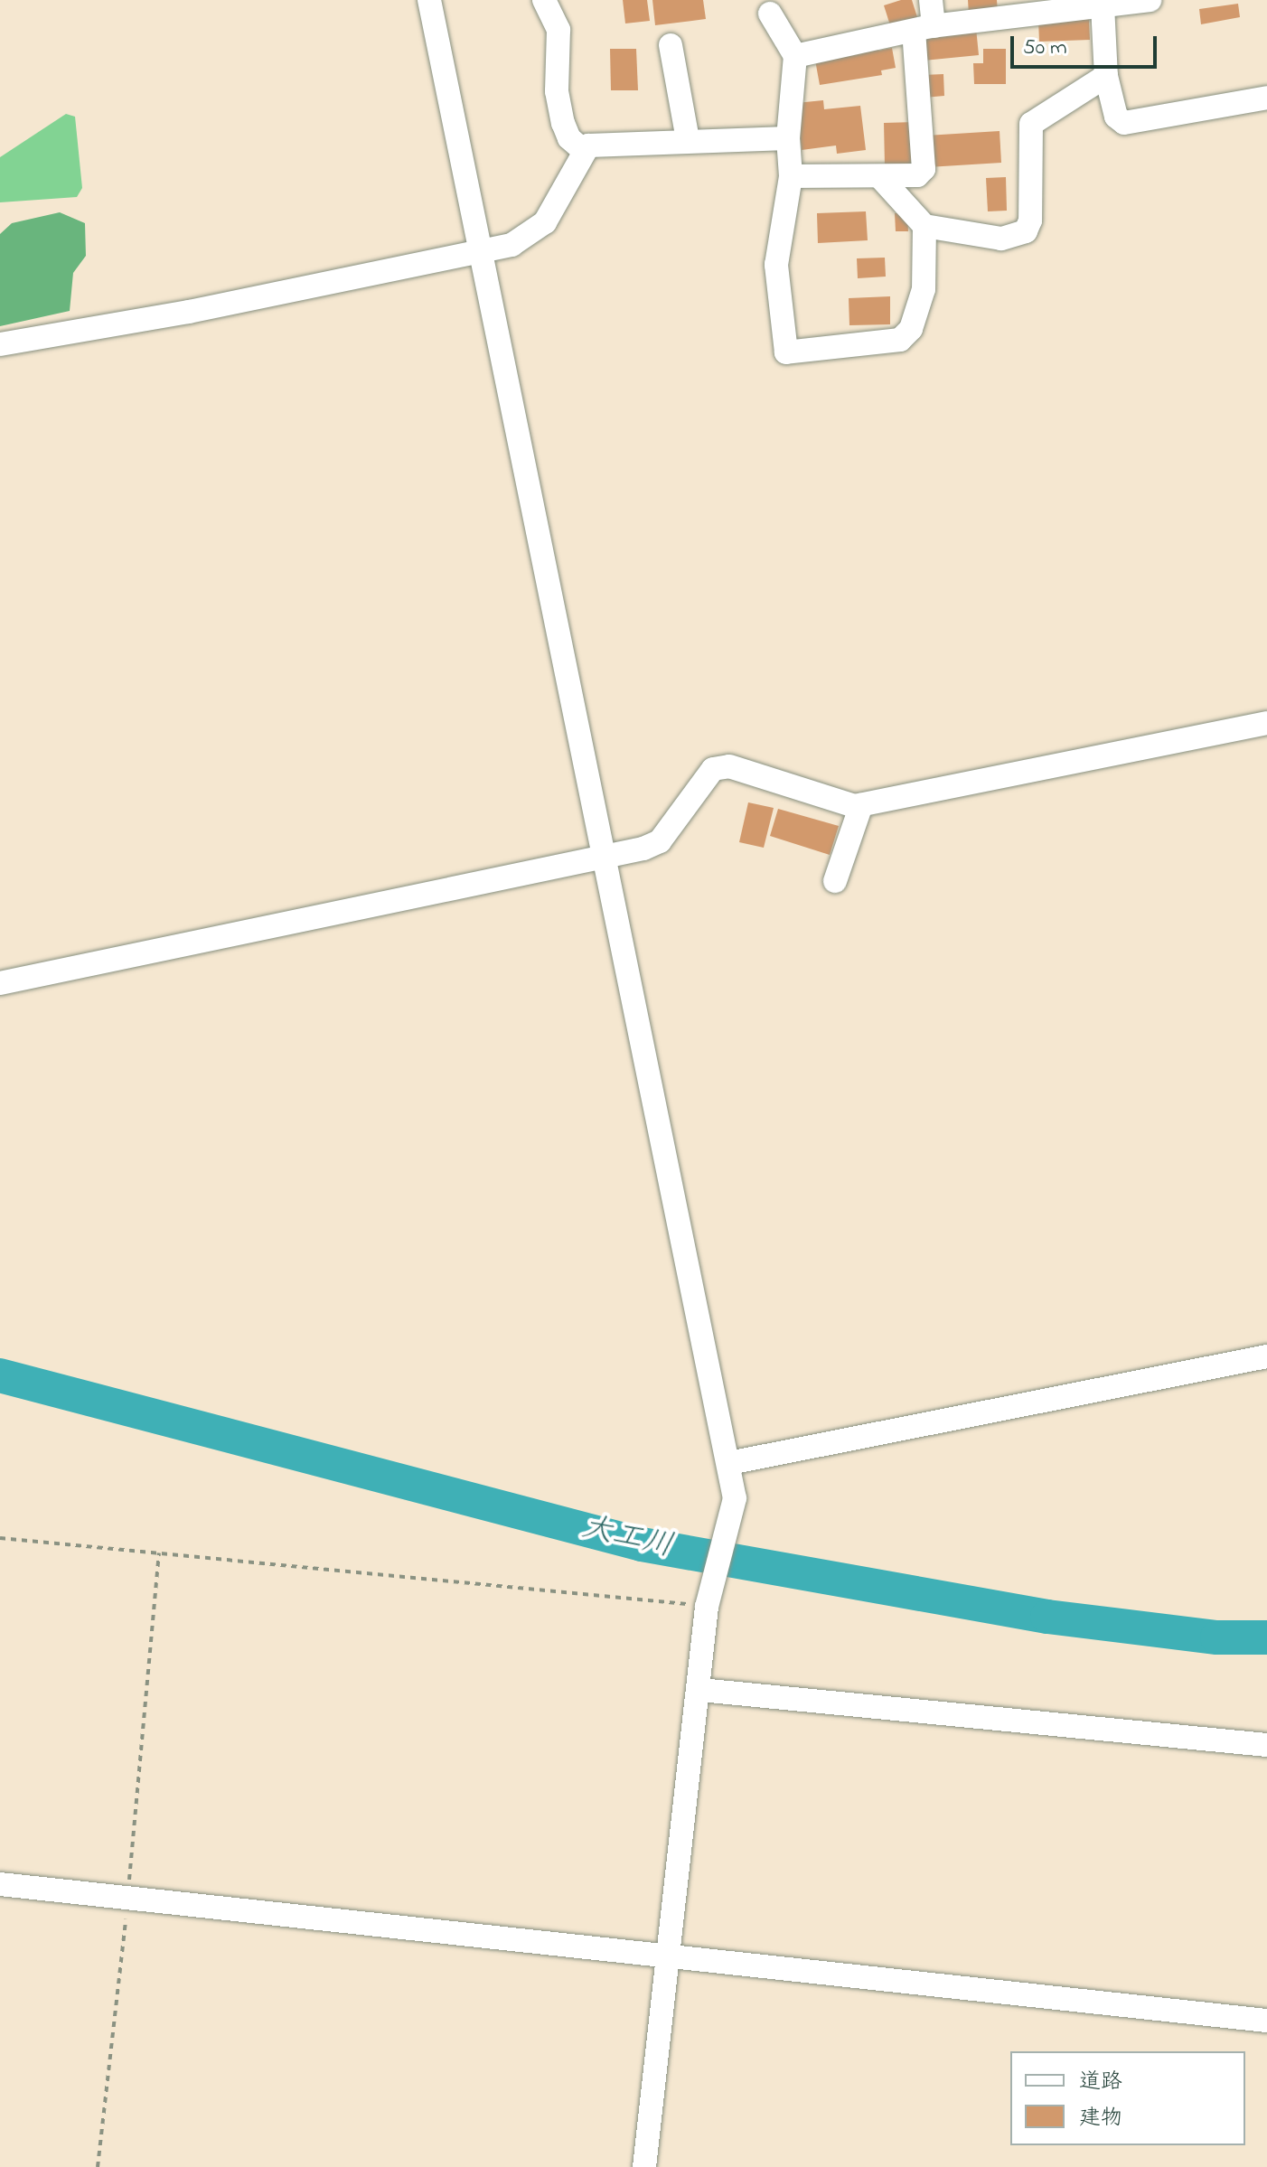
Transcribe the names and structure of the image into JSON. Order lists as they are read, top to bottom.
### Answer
{
  "water": ["大工川"],
  "legend": ["道路", "建物"],
  "scale_bar": "50 m"
}
